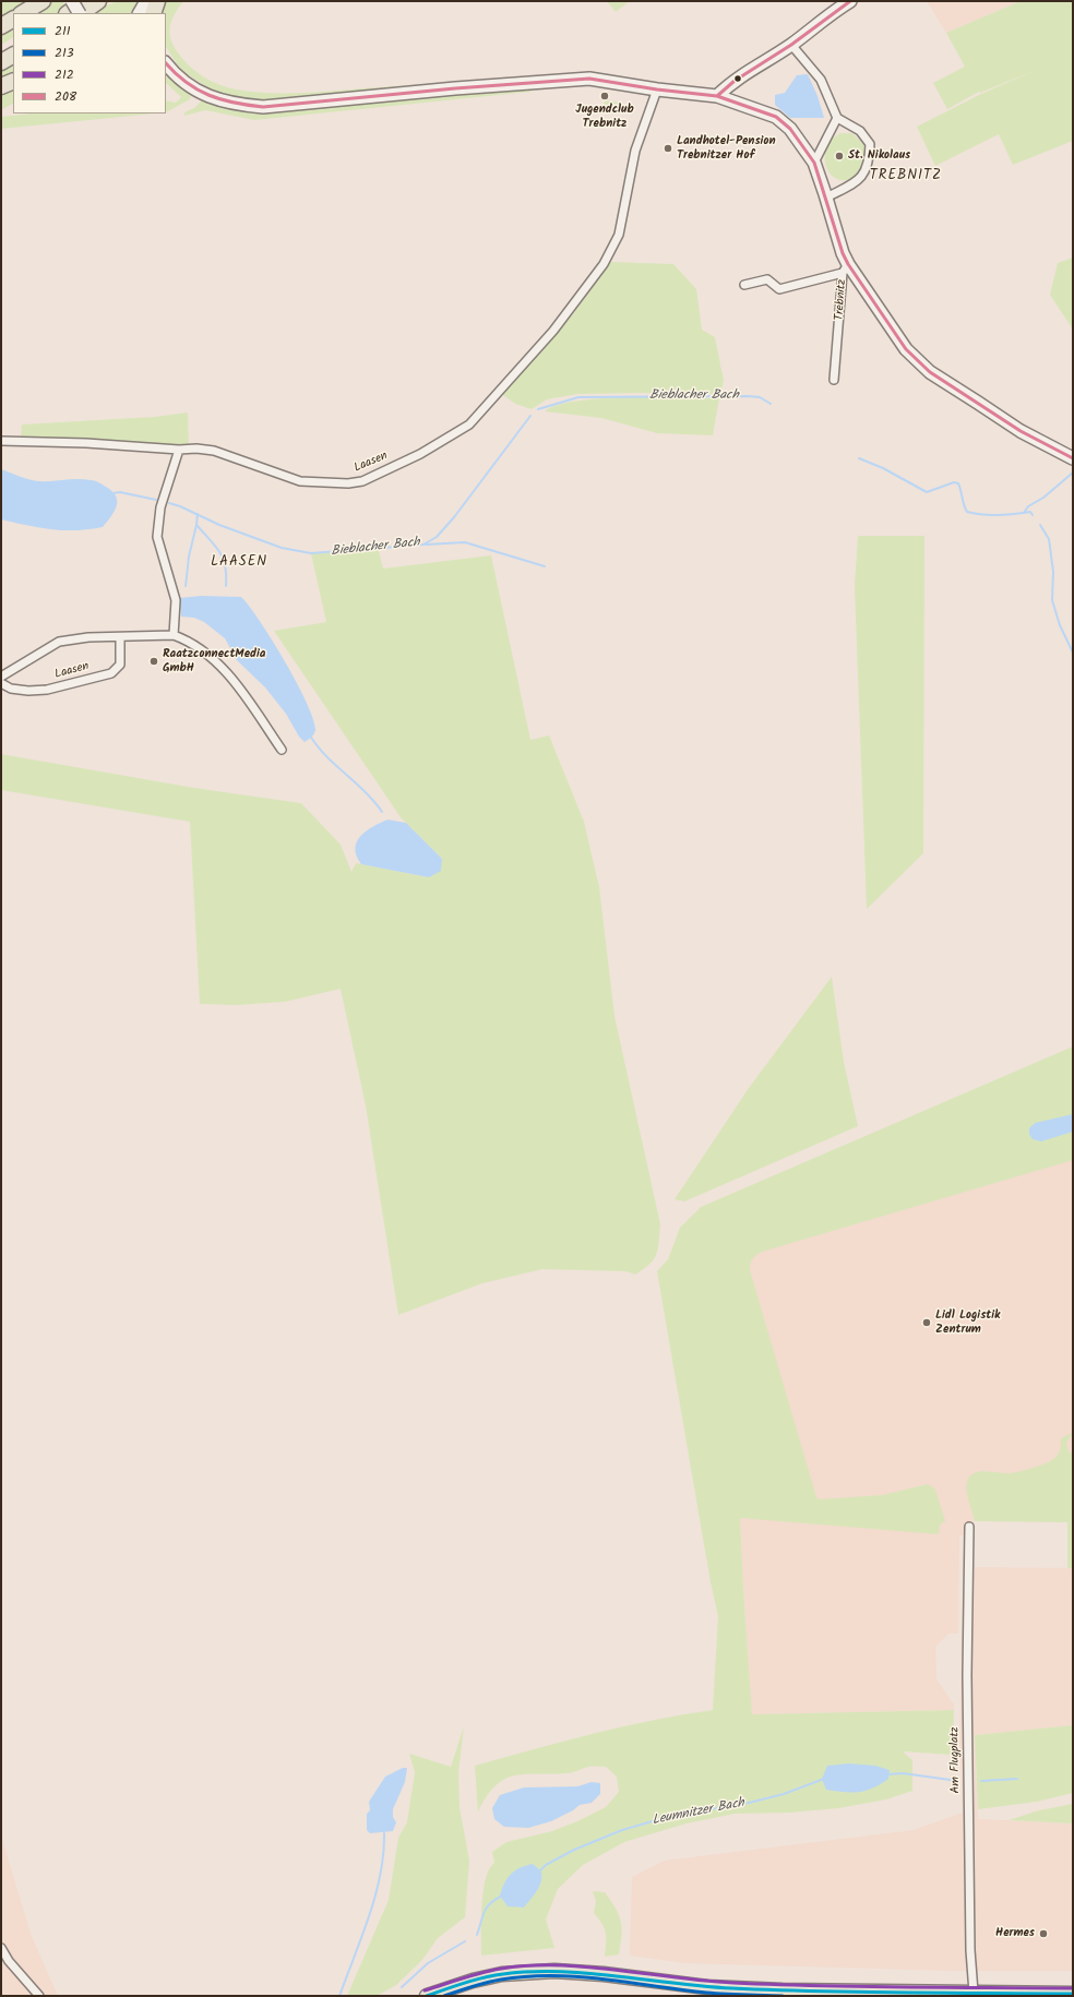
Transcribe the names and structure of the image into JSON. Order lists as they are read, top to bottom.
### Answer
{
  "streets": {
    "street": ["Trebnitz", "Laasen", "Am Flugplatz"]
  },
  "districts": ["TREBNITZ", "LAASEN"],
  "water": ["Bieblacher Bach", "Leumnitzer Bach"],
  "places": [
    "Jugendclub Trebnitz",
    "Landhotel-Pension Trebnitzer Hof",
    "St. Nikolaus",
    "RaatzconnectMedia GmbH",
    "Lidl Logistik Zentrum",
    "Hermes"
  ],
  "lines": [
    "transit line 208",
    "transit line 212",
    "transit line 211",
    "transit line 213"
  ],
  "legend": [
    "211",
    "213",
    "212",
    "208"
  ]
}
